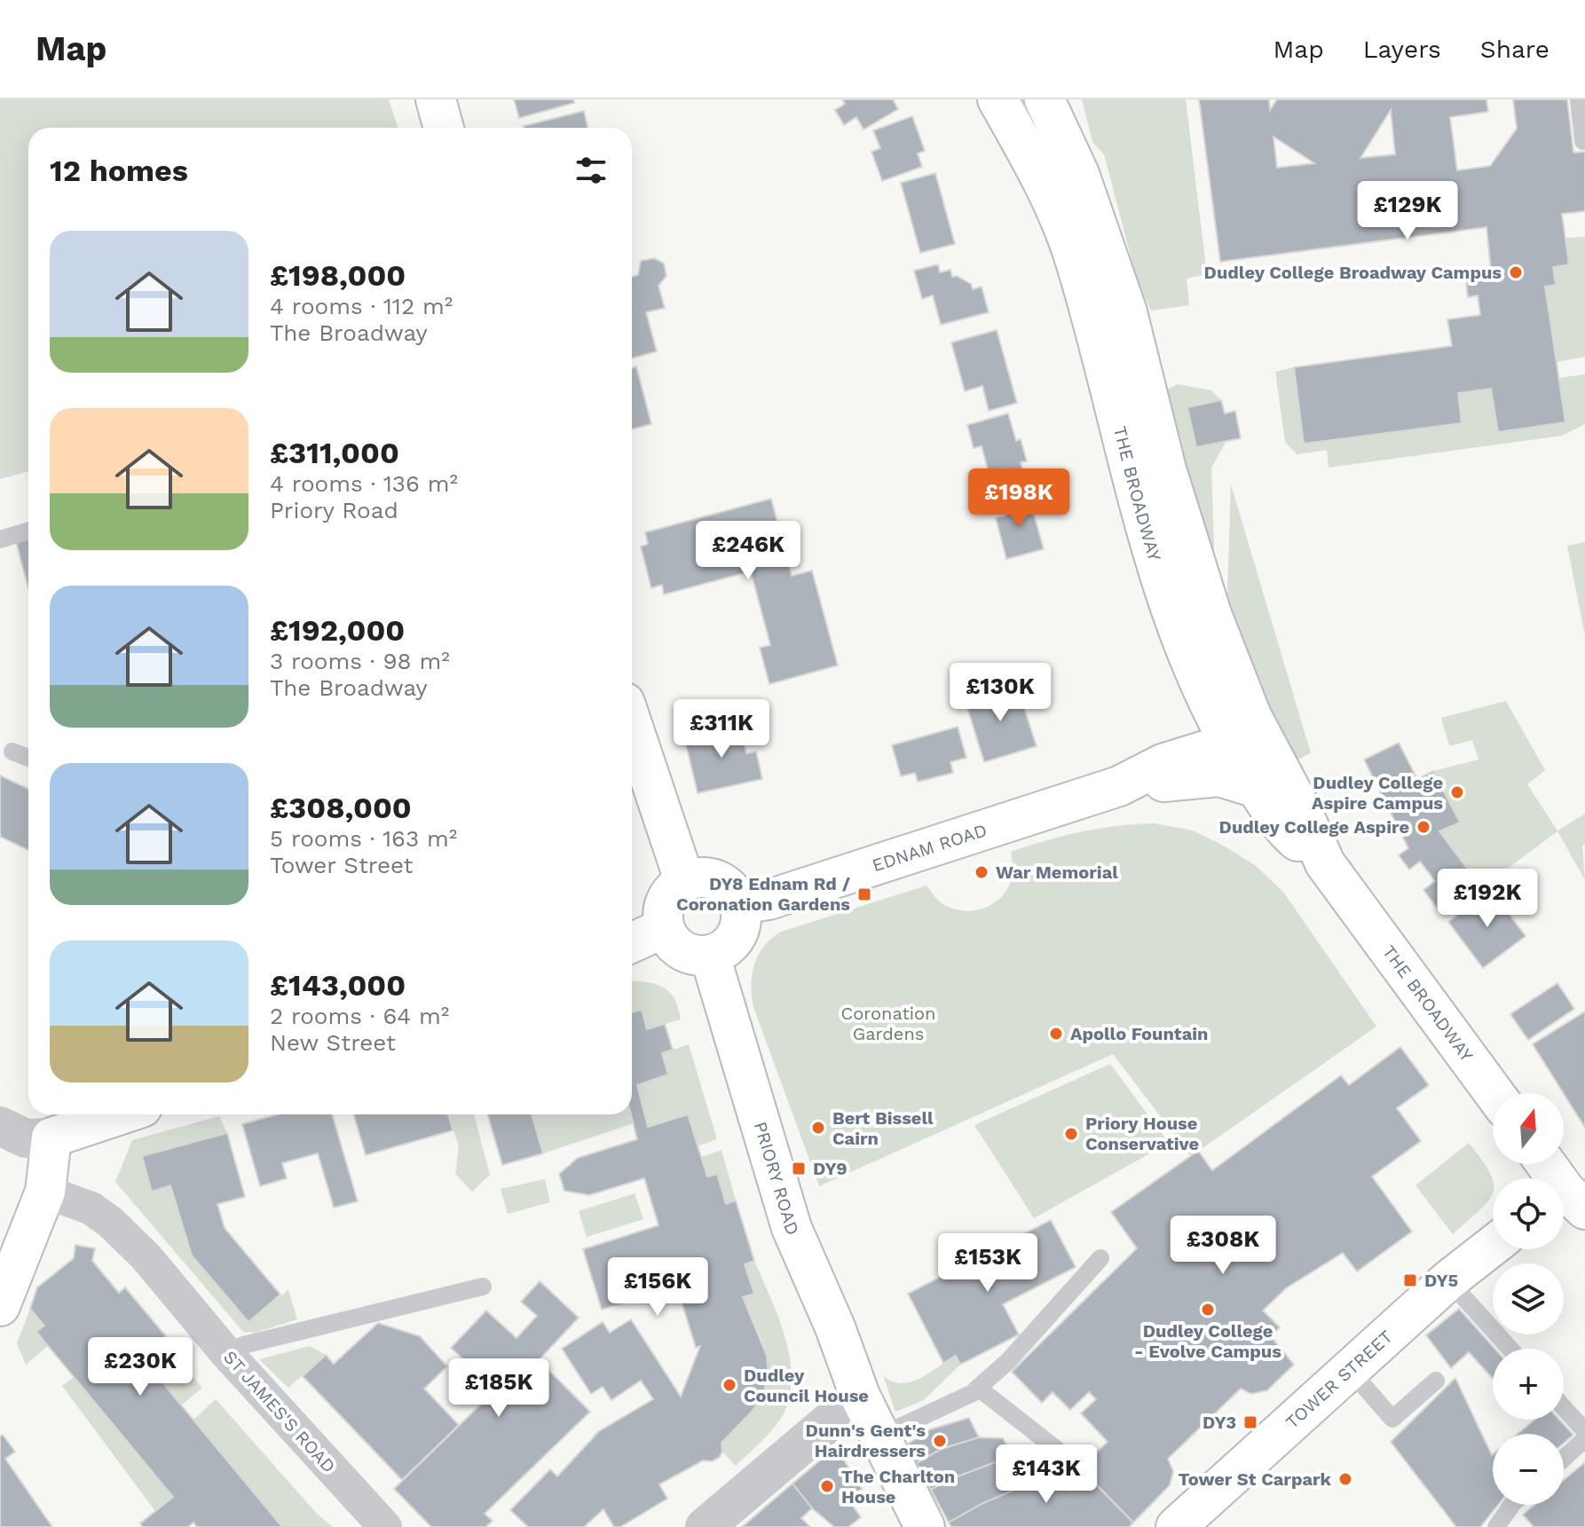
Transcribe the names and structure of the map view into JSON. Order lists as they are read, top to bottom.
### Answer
{
  "streets": {
    "main road": [
      "THE BROADWAY",
      "EDNAM ROAD",
      "PRIORY ROAD",
      "TOWER STREET"
    ],
    "street": ["ST JAMES'S ROAD"]
  },
  "crossings": [
    ["THE BROADWAY", "EDNAM ROAD"],
    ["EDNAM ROAD", "PRIORY ROAD"]
  ],
  "parks": ["Coronation Gardens"],
  "places": {
    "other": [
      "Dudley College Broadway Campus",
      "Dudley College Aspire Campus",
      "Dudley College Aspire",
      "War Memorial",
      "Apollo Fountain",
      "Bert Bissell Cairn",
      "Priory House Conservative",
      "Dudley College - Evolve Campus",
      "Dudley Council House",
      "Dunn's Gent's Hairdressers",
      "Tower St Carpark",
      "The Charlton House"
    ],
    "transit": [
      "DY8 Ednam Rd / Coronation Gardens",
      "DY9",
      "DY5",
      "DY3"
    ]
  },
  "north": "top",
  "page": {
    "header": "Map",
    "nav": ["Map", "Layers", "Share"],
    "heading": "12 homes",
    "price": [
      "£129K",
      "£198K",
      "£246K",
      "£130K",
      "£311K",
      "£192K",
      "£308K",
      "£153K",
      "£156K",
      "£230K",
      "£185K",
      "£143K"
    ],
    "list": [
      {
        "name": "£198,000",
        "note": "4 rooms · 112 m² · The Broadway"
      },
      {
        "name": "£311,000",
        "note": "4 rooms · 136 m² · Priory Road"
      },
      {
        "name": "£192,000",
        "note": "3 rooms · 98 m² · The Broadway"
      },
      {
        "name": "£308,000",
        "note": "5 rooms · 163 m² · Tower Street"
      },
      {
        "name": "£143,000",
        "note": "2 rooms · 64 m² · New Street"
      }
    ],
    "map_buttons": ["+", "−"]
  }
}
